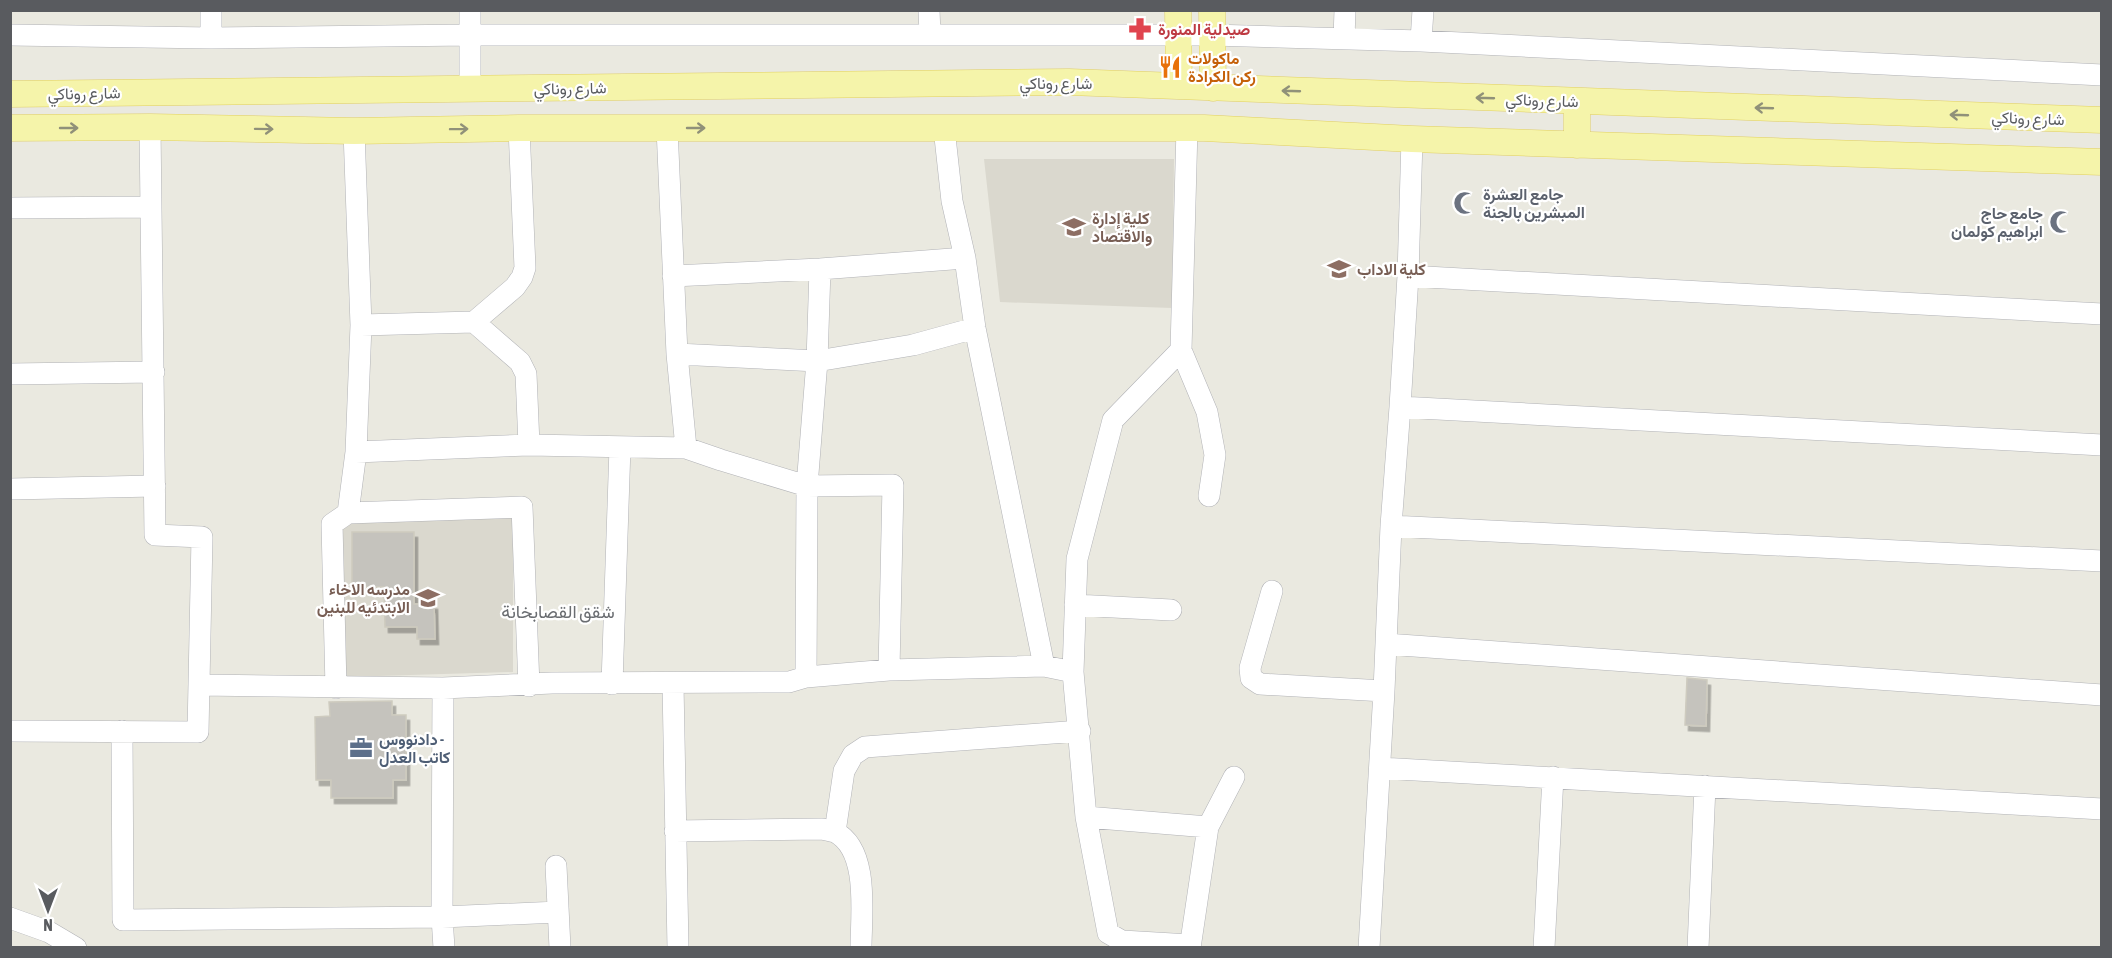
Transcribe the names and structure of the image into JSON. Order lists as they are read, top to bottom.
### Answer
{
  "streets": {
    "main road": ["شارع روناكي"]
  },
  "districts": ["شقق القصابخانة"],
  "places": {
    "pharmacy": ["صيدلية المنورة"],
    "restaurant": ["ماكولات ركن الكرادة"],
    "mosque": ["جامع العشرة المبشرين بالجنة", "جامع حاج ابراهيم كولمان"],
    "school or university": ["كلية إدارة والاقتصاد", "كلية الاداب", "مدرسه الاخاء الابتدئيه للبنين"],
    "office": ["دادنووس - کاتب العدل"]
  },
  "north": "bottom"
}
